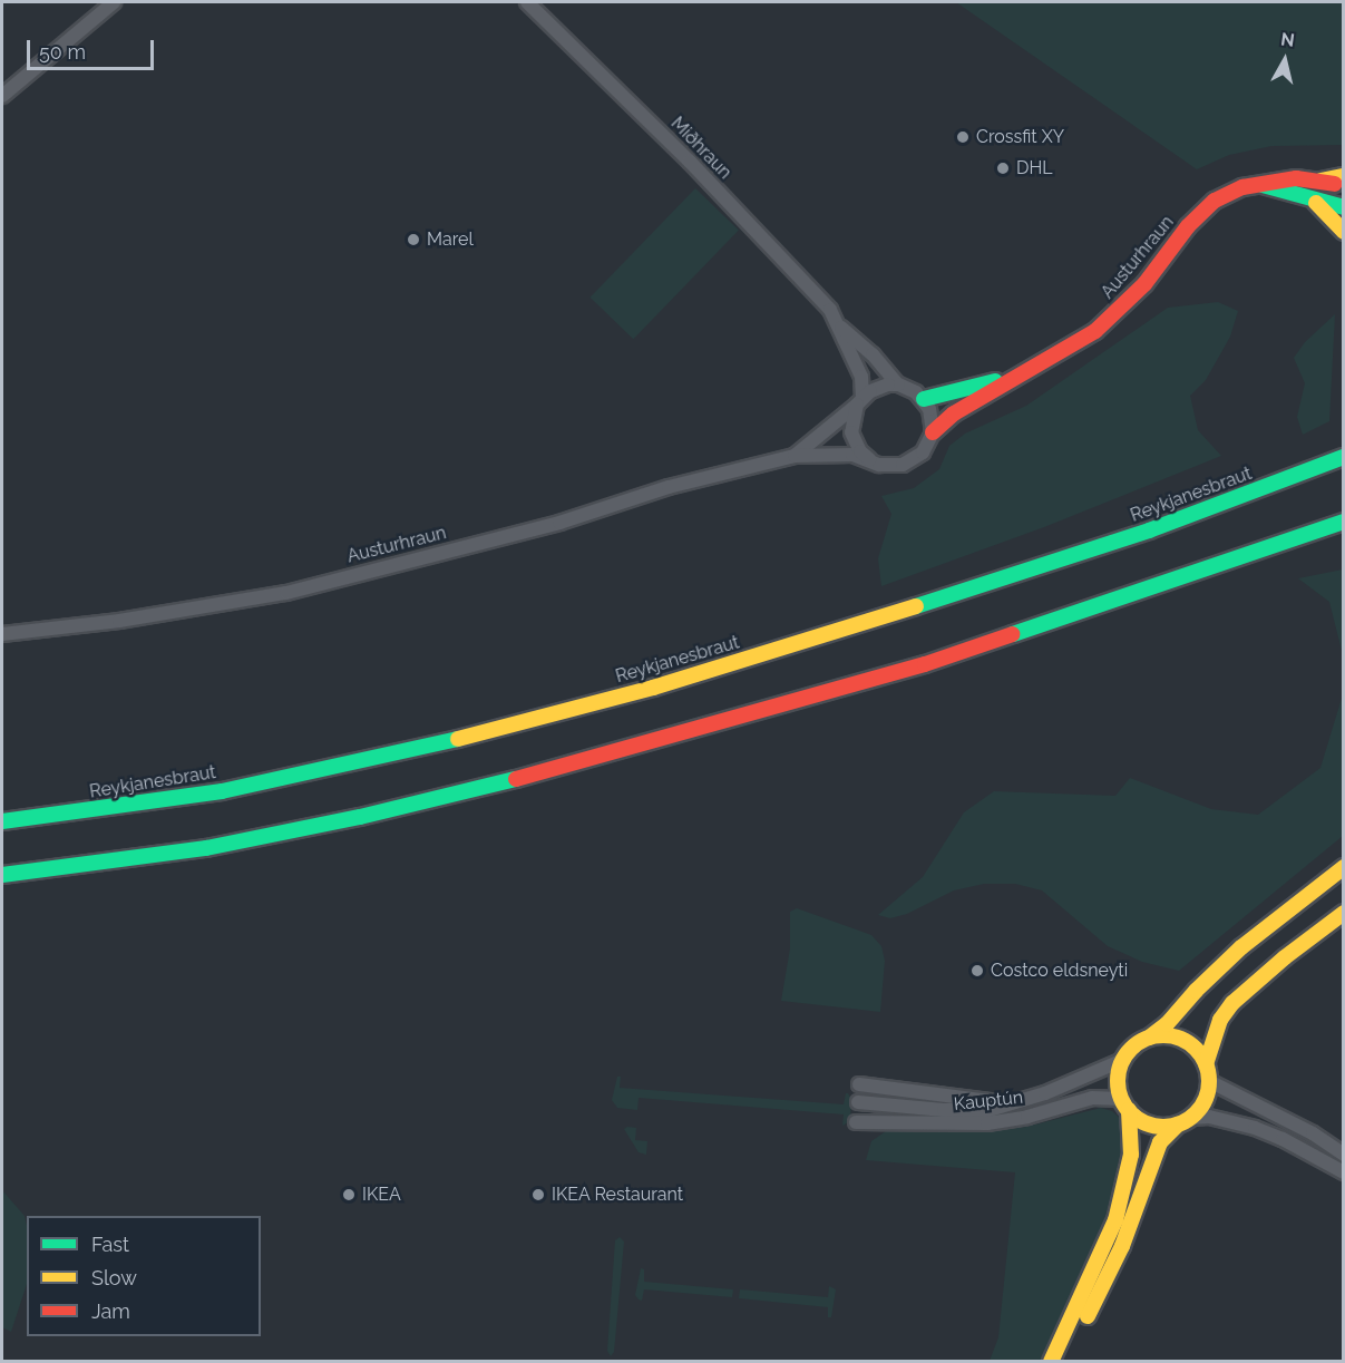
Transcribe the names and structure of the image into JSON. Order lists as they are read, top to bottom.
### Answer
{
  "streets": {
    "main road": ["Austurhraun", "Reykjanesbraut", "Kauptún"],
    "street": ["Miðhraun"]
  },
  "crossings": [
    ["Miðhraun", "Austurhraun"]
  ],
  "places": [
    "Crossfit XY",
    "DHL",
    "Marel",
    "Costco eldsneyti",
    "IKEA",
    "IKEA Restaurant"
  ],
  "legend": ["Fast", "Slow", "Jam"],
  "scale_bar": "50 m",
  "north": "top"
}
